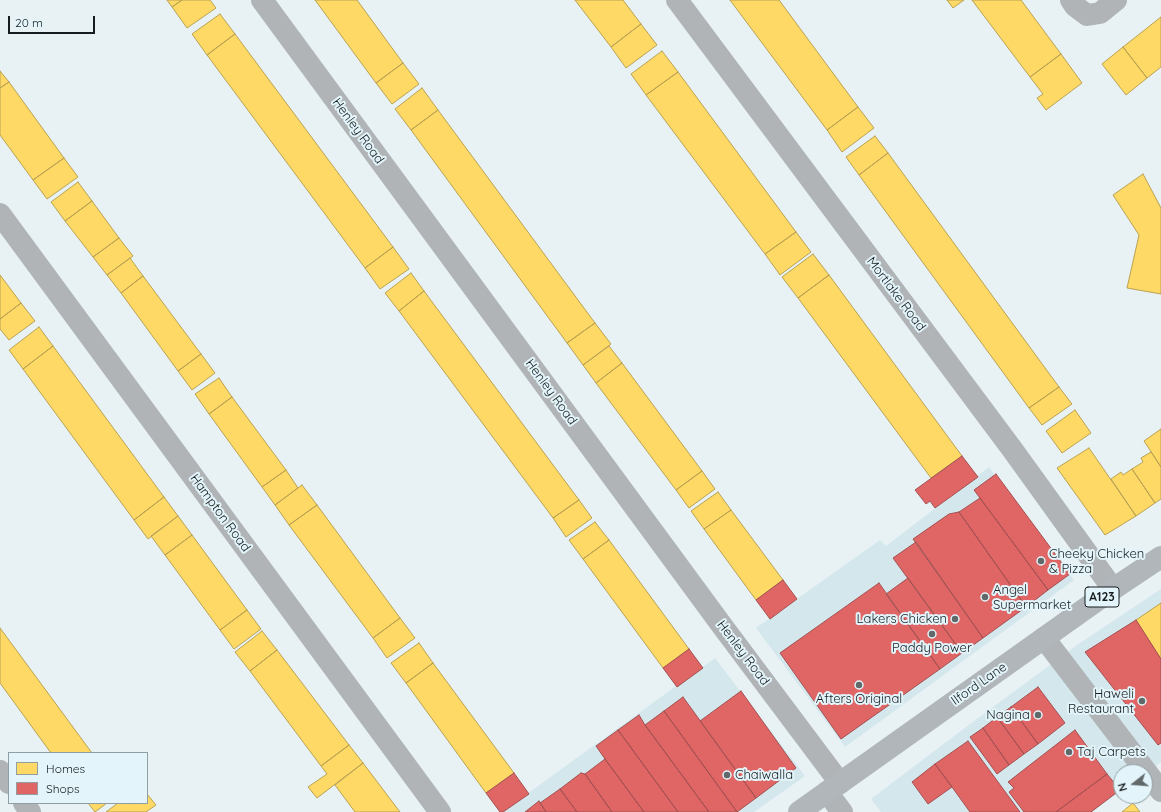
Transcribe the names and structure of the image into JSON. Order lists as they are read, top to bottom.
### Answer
{
  "streets": {
    "main road": ["A123", "Ilford Lane"],
    "street": ["Henley Road", "Mortlake Road", "Hampton Road"]
  },
  "crossings": [
    ["Henley Road", "Ilford Lane"],
    ["Mortlake Road", "Ilford Lane"]
  ],
  "places": [
    "Cheeky Chicken & Pizza",
    "Angel Supermarket",
    "Lakers Chicken",
    "Paddy Power",
    "Afters Original",
    "Haweli Restaurant",
    "Nagina",
    "Taj Carpets",
    "Chaiwalla"
  ],
  "legend": ["Homes", "Shops"],
  "scale_bar": "20 m",
  "north": "left"
}
